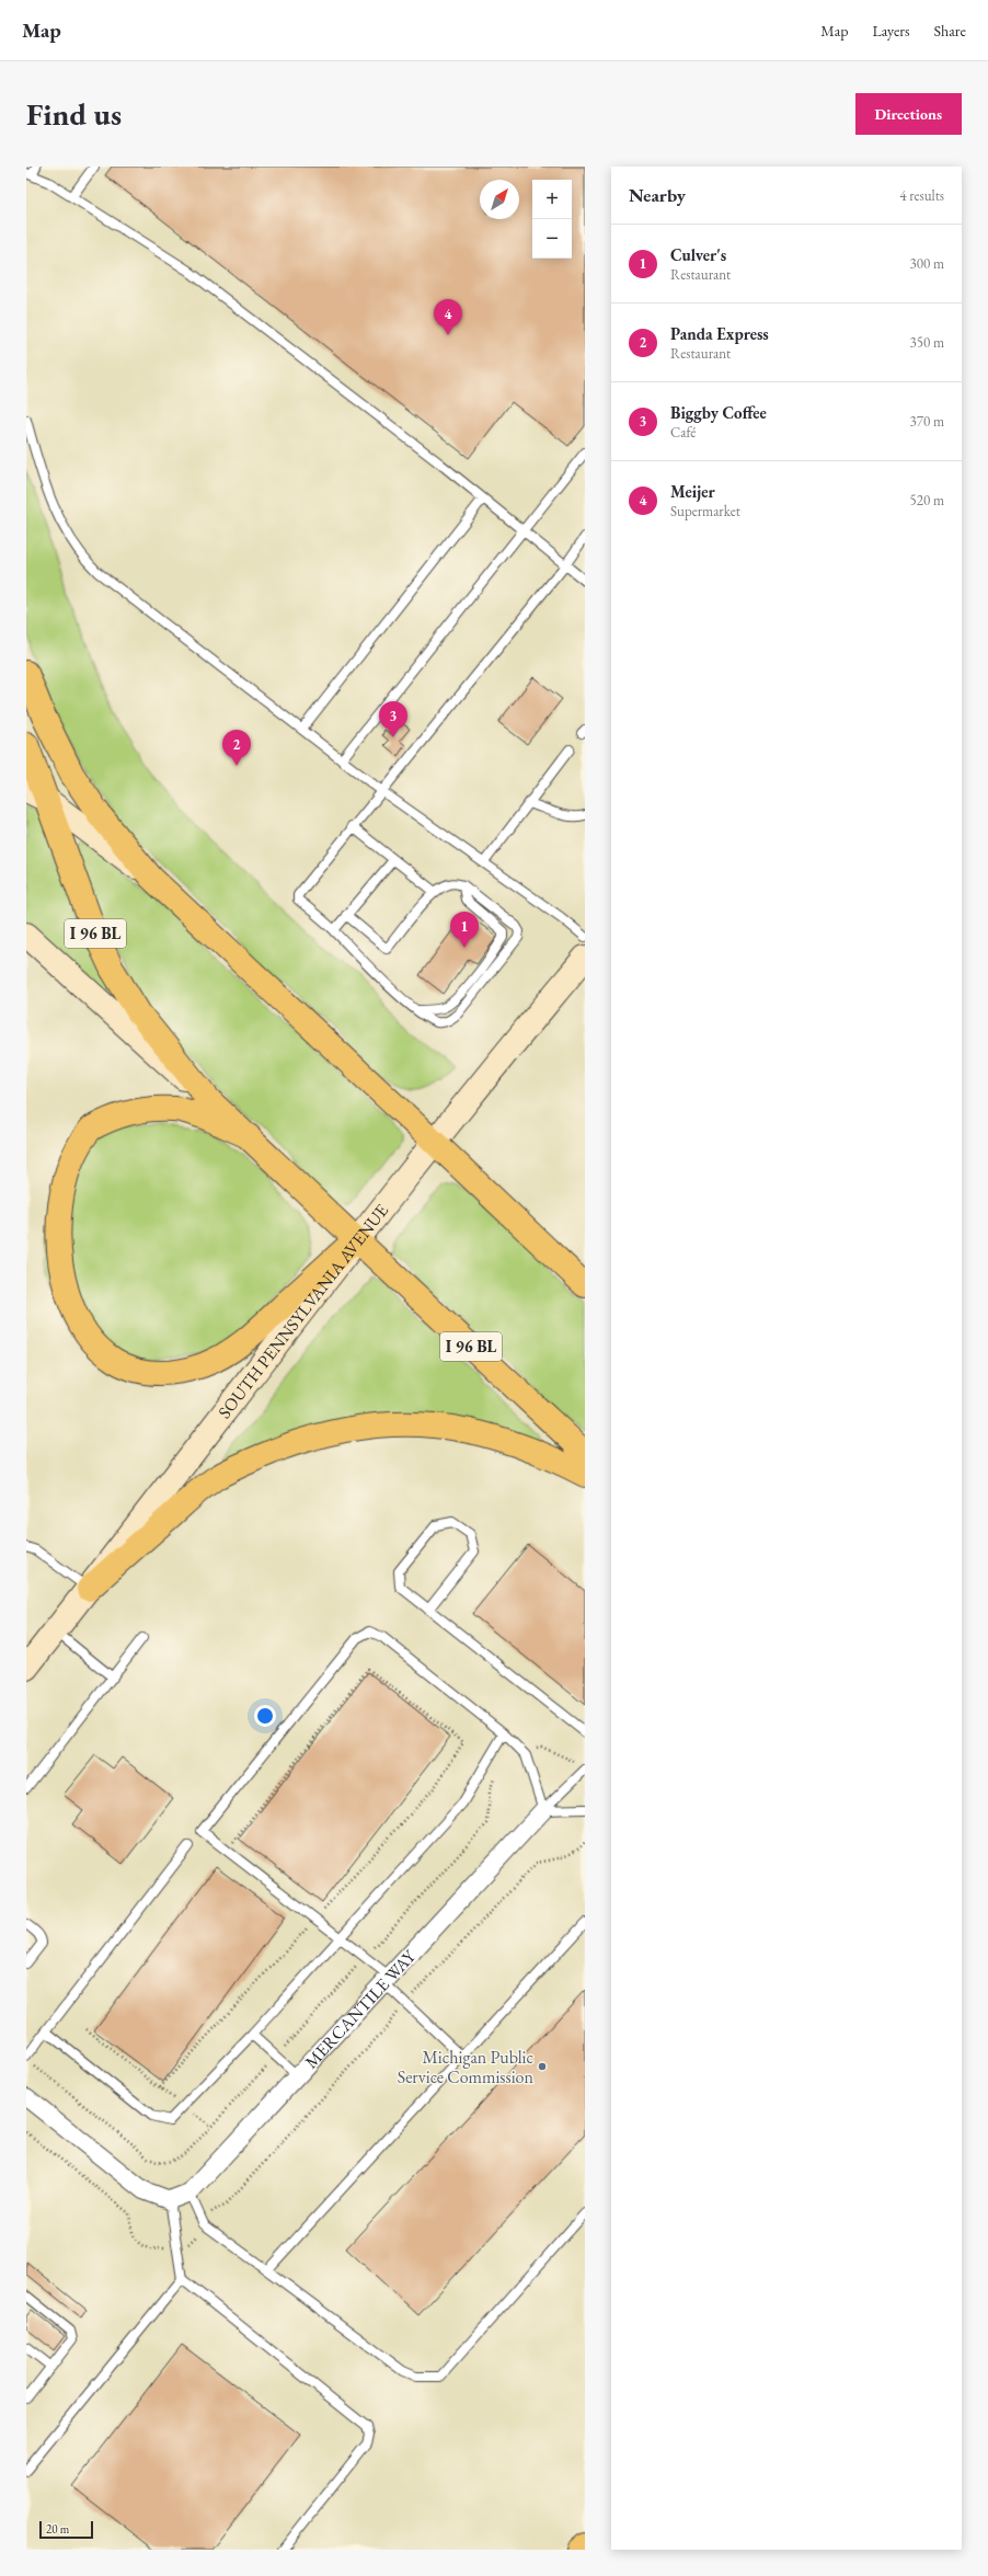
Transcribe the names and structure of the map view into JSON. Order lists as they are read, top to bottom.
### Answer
{
  "streets": {
    "main road": ["I 96 BL", "SOUTH PENNSYLVANIA AVENUE"],
    "street": ["MERCANTILE WAY"]
  },
  "crossings": [
    ["I 96 BL", "SOUTH PENNSYLVANIA AVENUE"]
  ],
  "places": ["Michigan Public Service Commission"],
  "scale_bar": "20 m",
  "north": "top right",
  "page": {
    "header": "Map",
    "nav": ["Map", "Layers", "Share"],
    "buttons": "Directions",
    "title": "Find us",
    "heading": ["Nearby", "4 results"],
    "map_buttons": ["+", "−"],
    "list": [
      {
        "mark": "1",
        "name": "Culver's",
        "note": "Restaurant",
        "value": "300 m"
      },
      {
        "mark": "2",
        "name": "Panda Express",
        "note": "Restaurant",
        "value": "350 m"
      },
      {
        "mark": "3",
        "name": "Biggby Coffee",
        "note": "Café",
        "value": "370 m"
      },
      {
        "mark": "4",
        "name": "Meijer",
        "note": "Supermarket",
        "value": "520 m"
      }
    ],
    "pins": [
      "4",
      "3",
      "2",
      "1"
    ],
    "scale": "20 m"
  }
}
